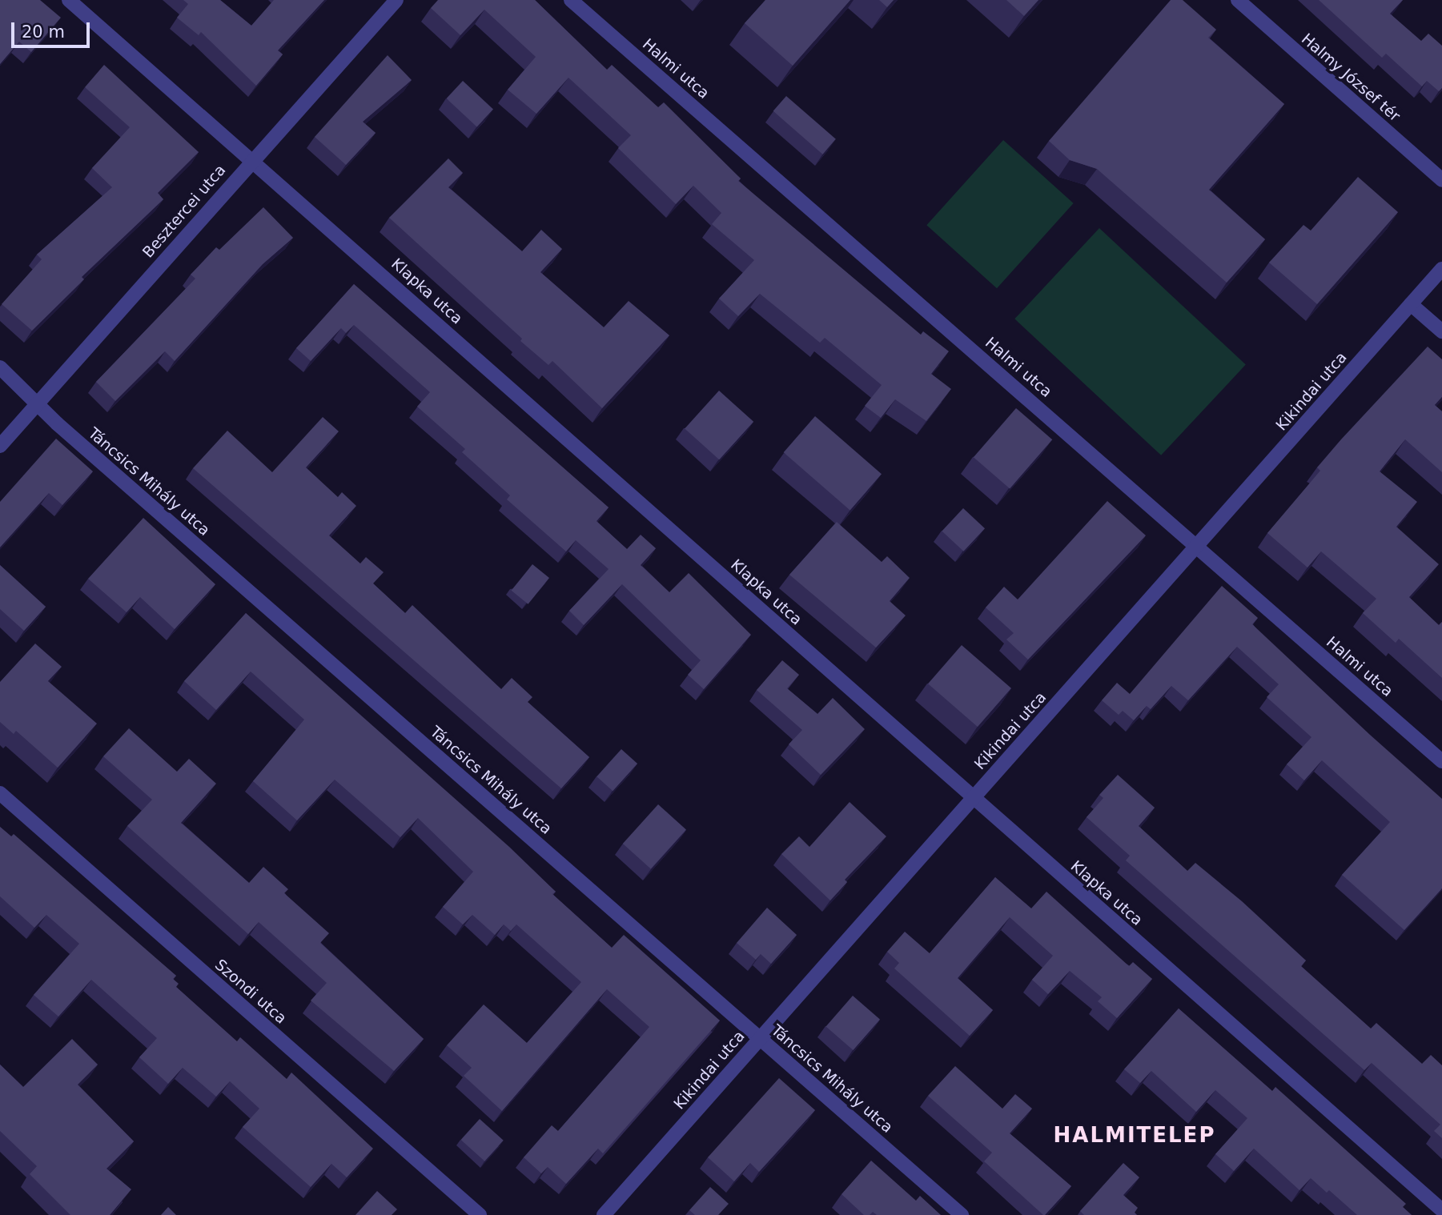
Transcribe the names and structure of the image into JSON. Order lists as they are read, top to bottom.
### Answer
{
  "streets": {
    "street": [
      "Halmi utca",
      "Halmy József tér",
      "Besztercei utca",
      "Klapka utca",
      "Kikindai utca",
      "Táncsics Mihály utca",
      "Szondi utca"
    ]
  },
  "crossings": [
    ["Halmi utca", "Kikindai utca"],
    ["Besztercei utca", "Klapka utca"],
    ["Besztercei utca", "Táncsics Mihály utca"],
    ["Klapka utca", "Kikindai utca"],
    ["Kikindai utca", "Táncsics Mihály utca"]
  ],
  "districts": ["HALMITELEP"],
  "scale_bar": "20 m"
}
